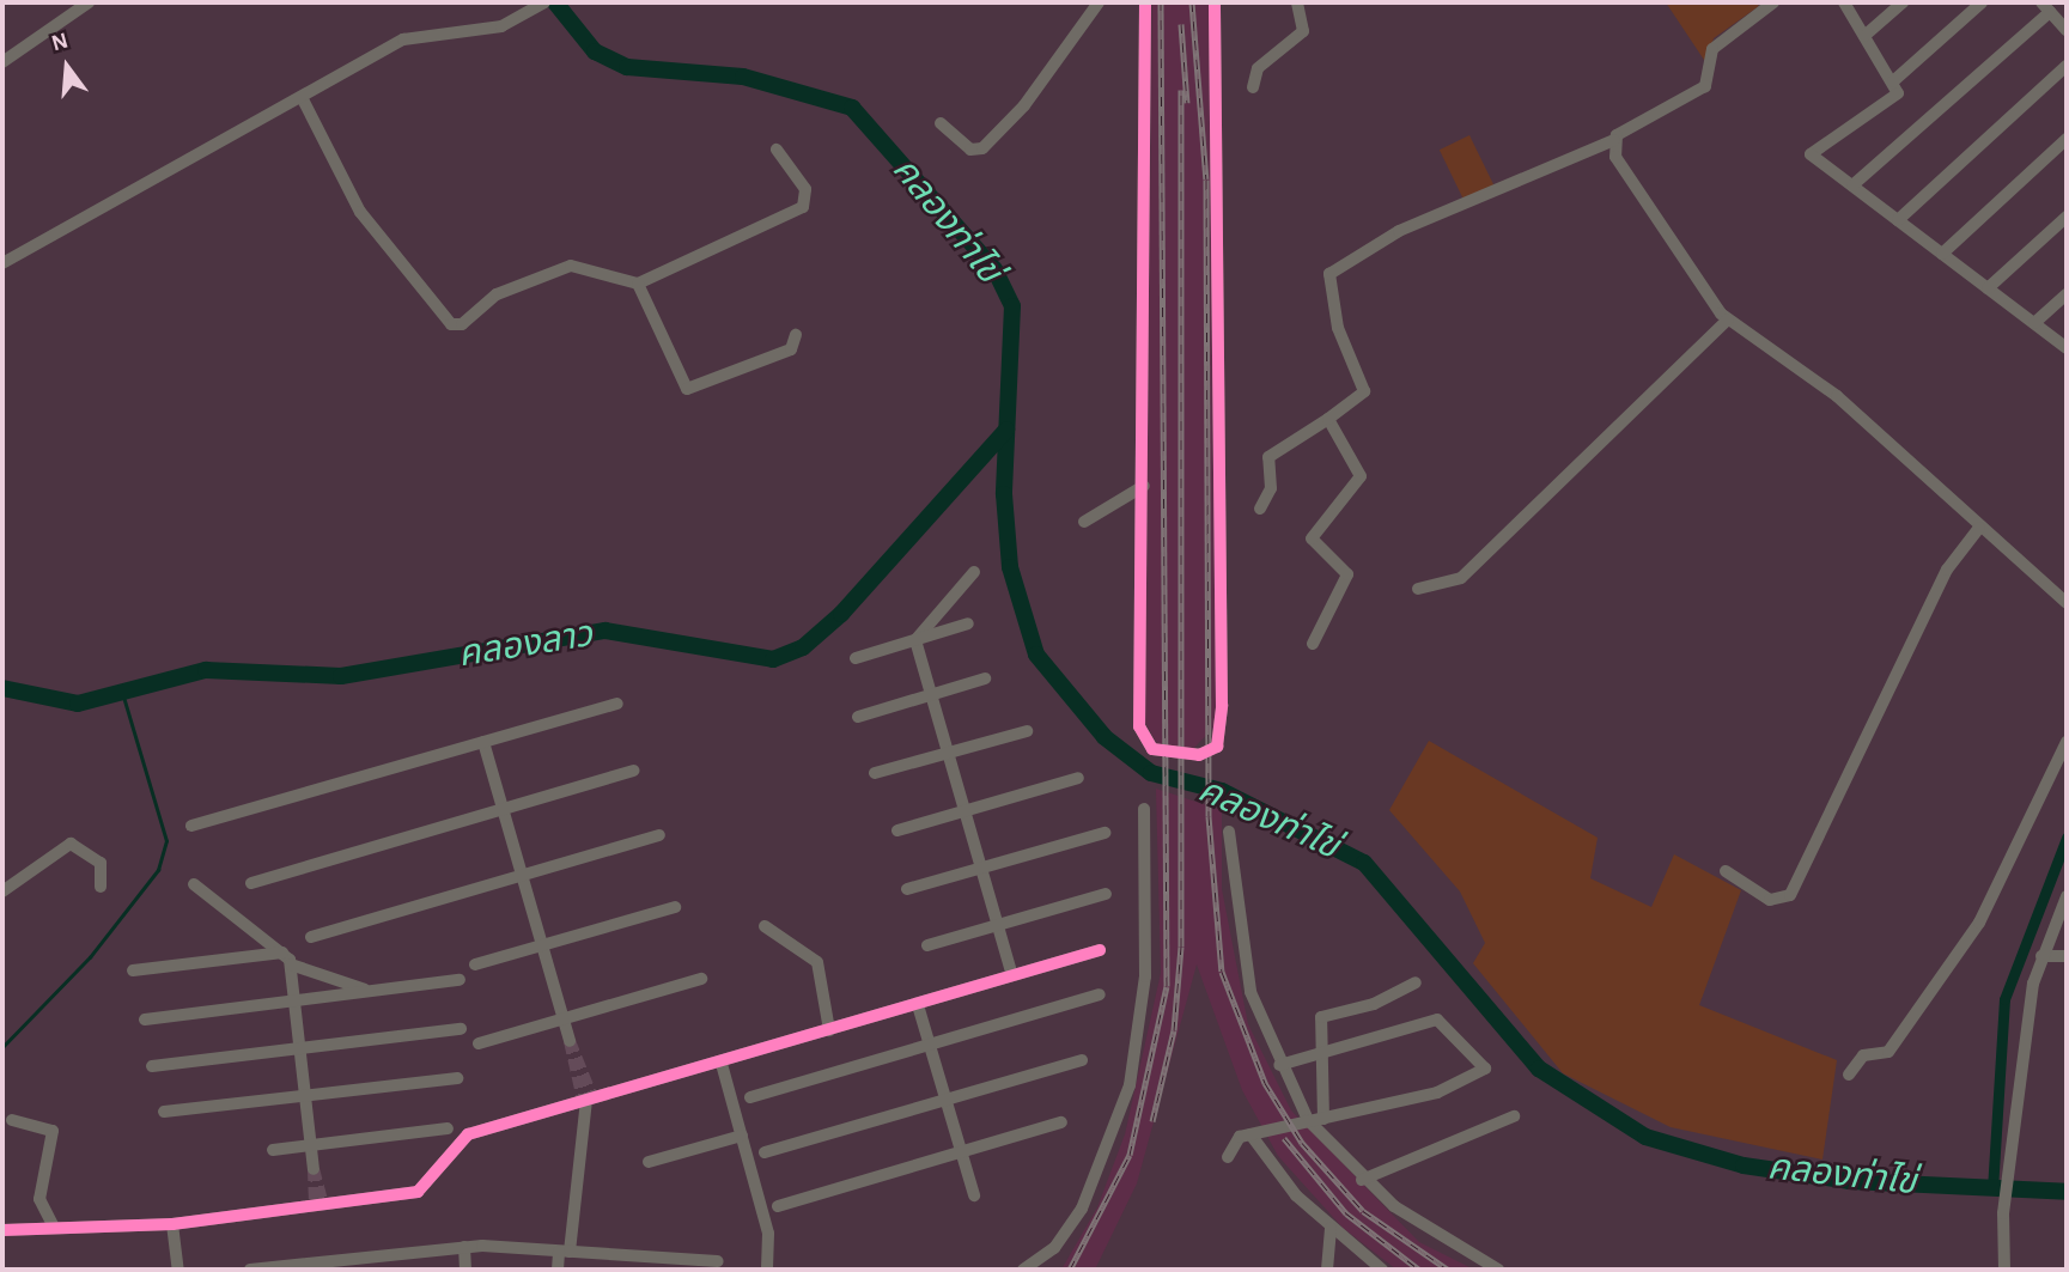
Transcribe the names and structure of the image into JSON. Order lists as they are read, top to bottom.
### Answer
{
  "water": ["คลองท่าไข่", "คลองลาว"],
  "north": "top"
}
